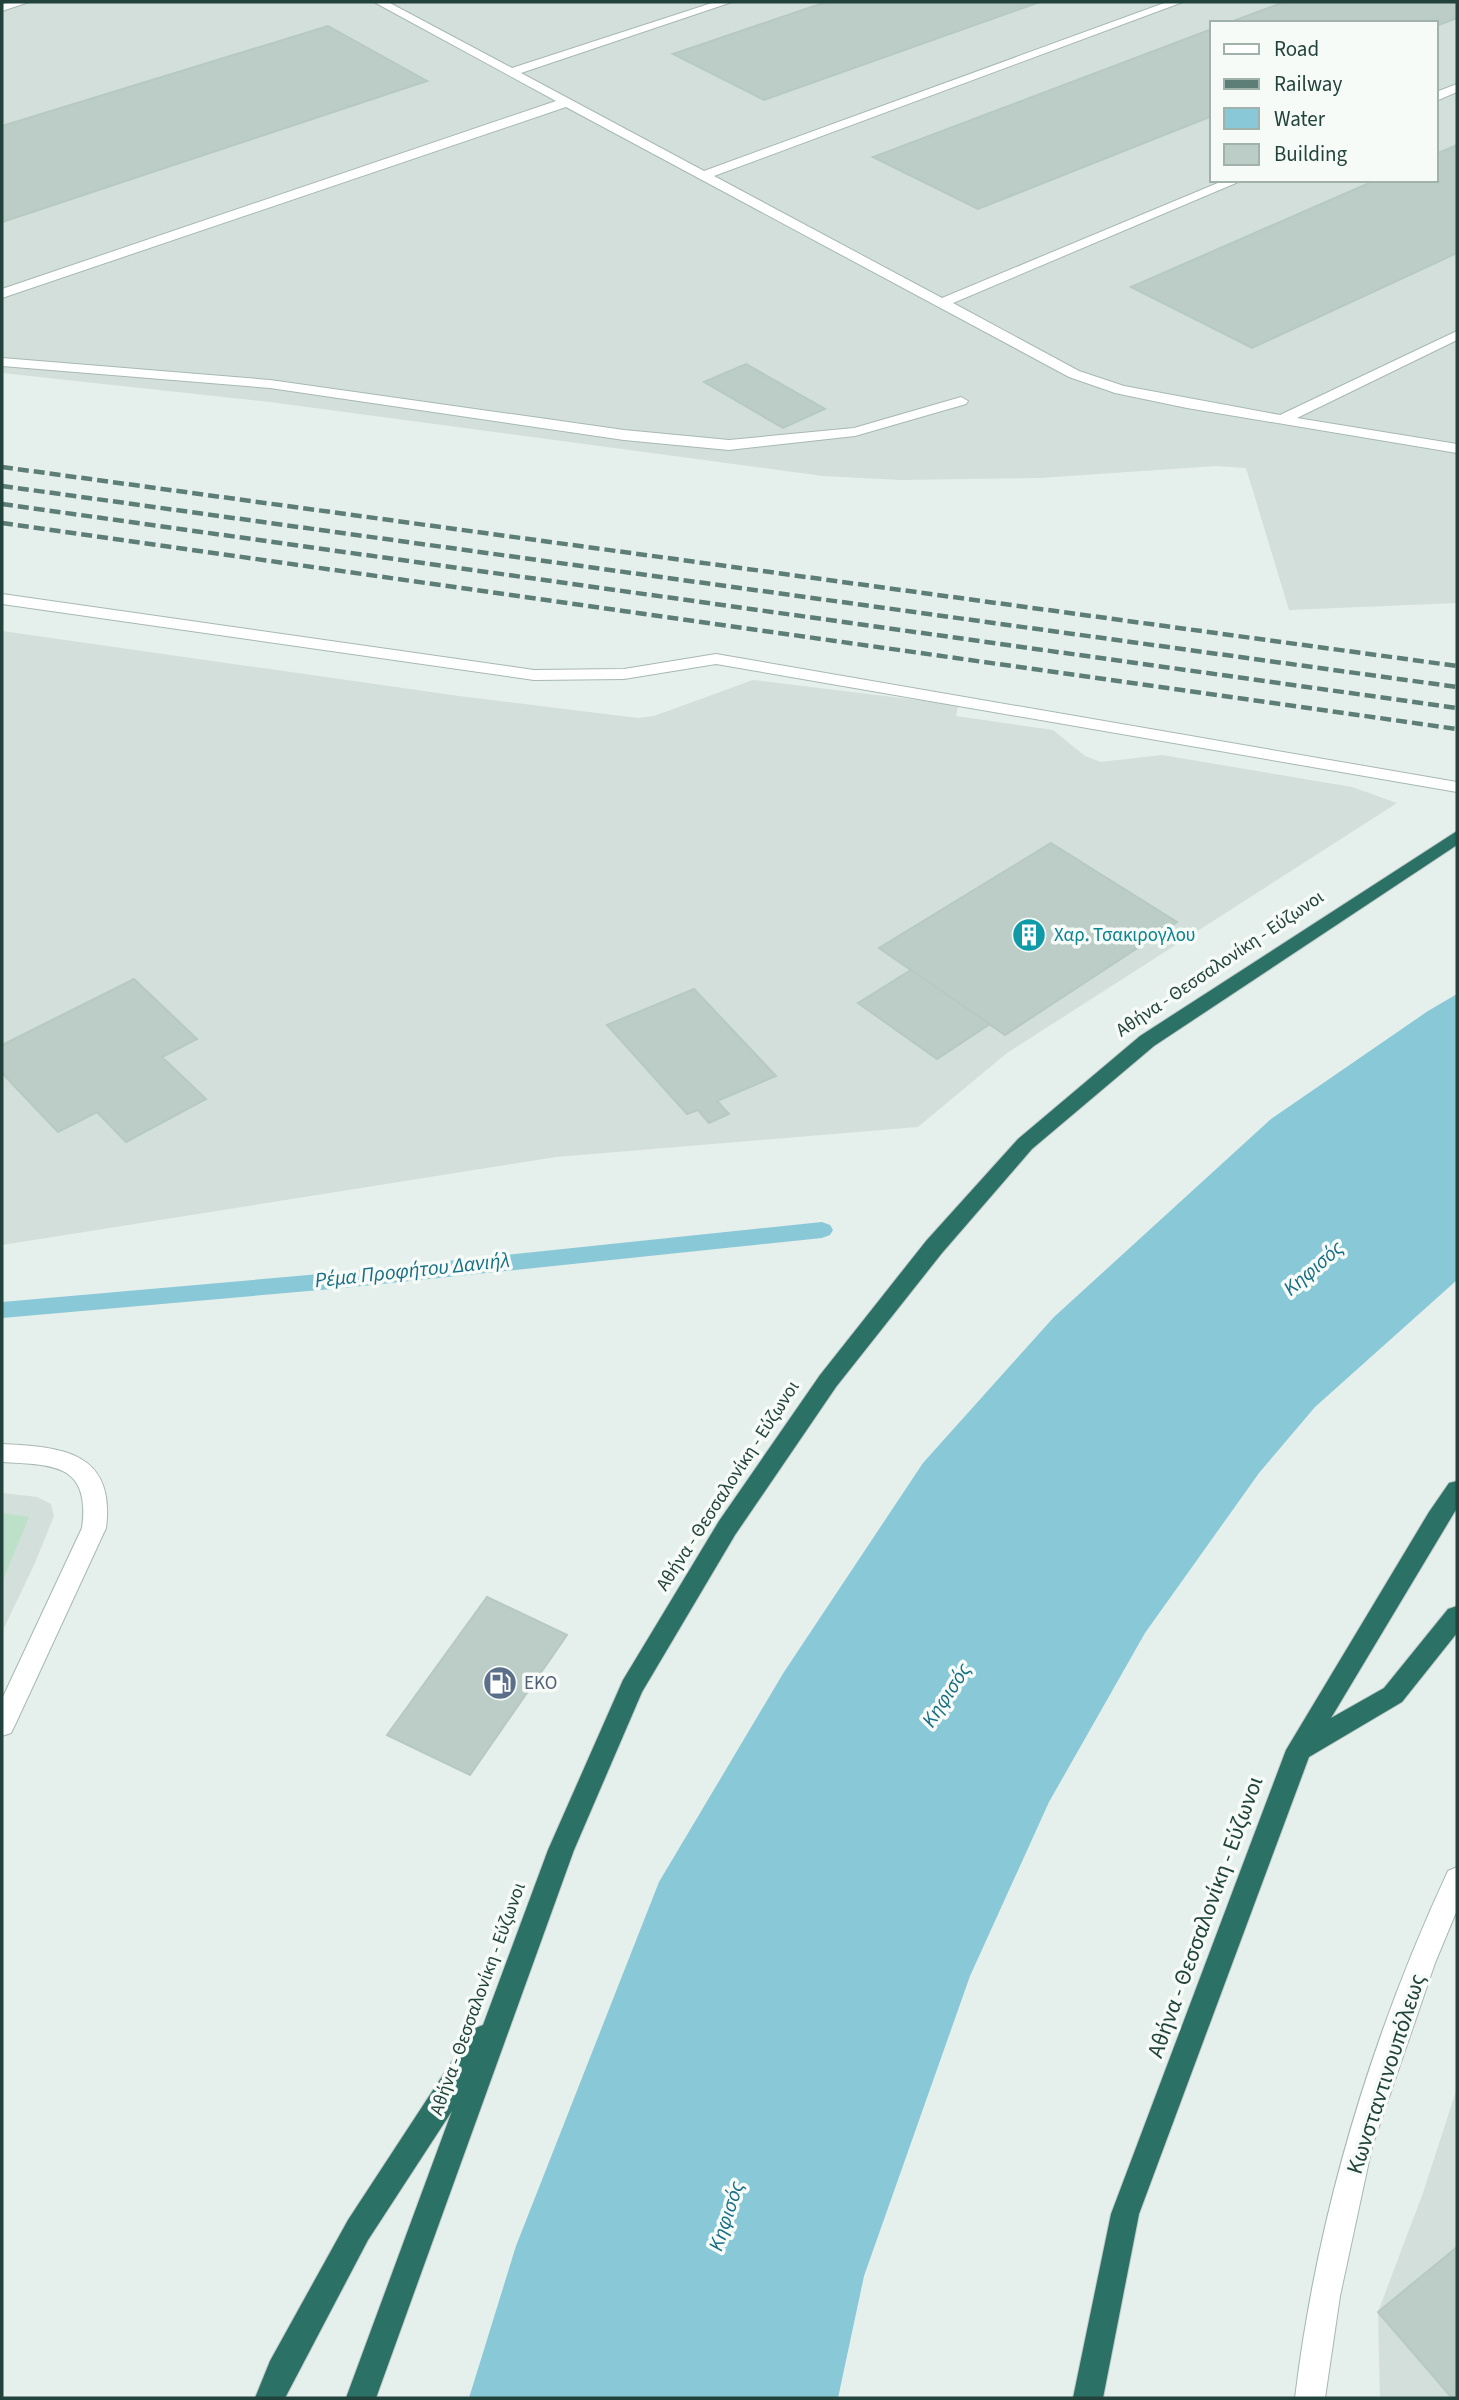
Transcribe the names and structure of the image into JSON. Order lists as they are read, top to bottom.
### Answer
{
  "streets": {
    "highway": ["Αθήνα - Θεσσαλονίκη - Εύζωνοι"],
    "street": ["Κωνσταντινουπόλεως"]
  },
  "water": ["Κηφισός", "Ρέμα Προφήτου Δανιήλ"],
  "places": {
    "building": ["Χαρ. Τσακιρογλου"],
    "fuel station": ["EKO"]
  },
  "legend": [
    "Road",
    "Railway",
    "Water",
    "Building"
  ]
}
